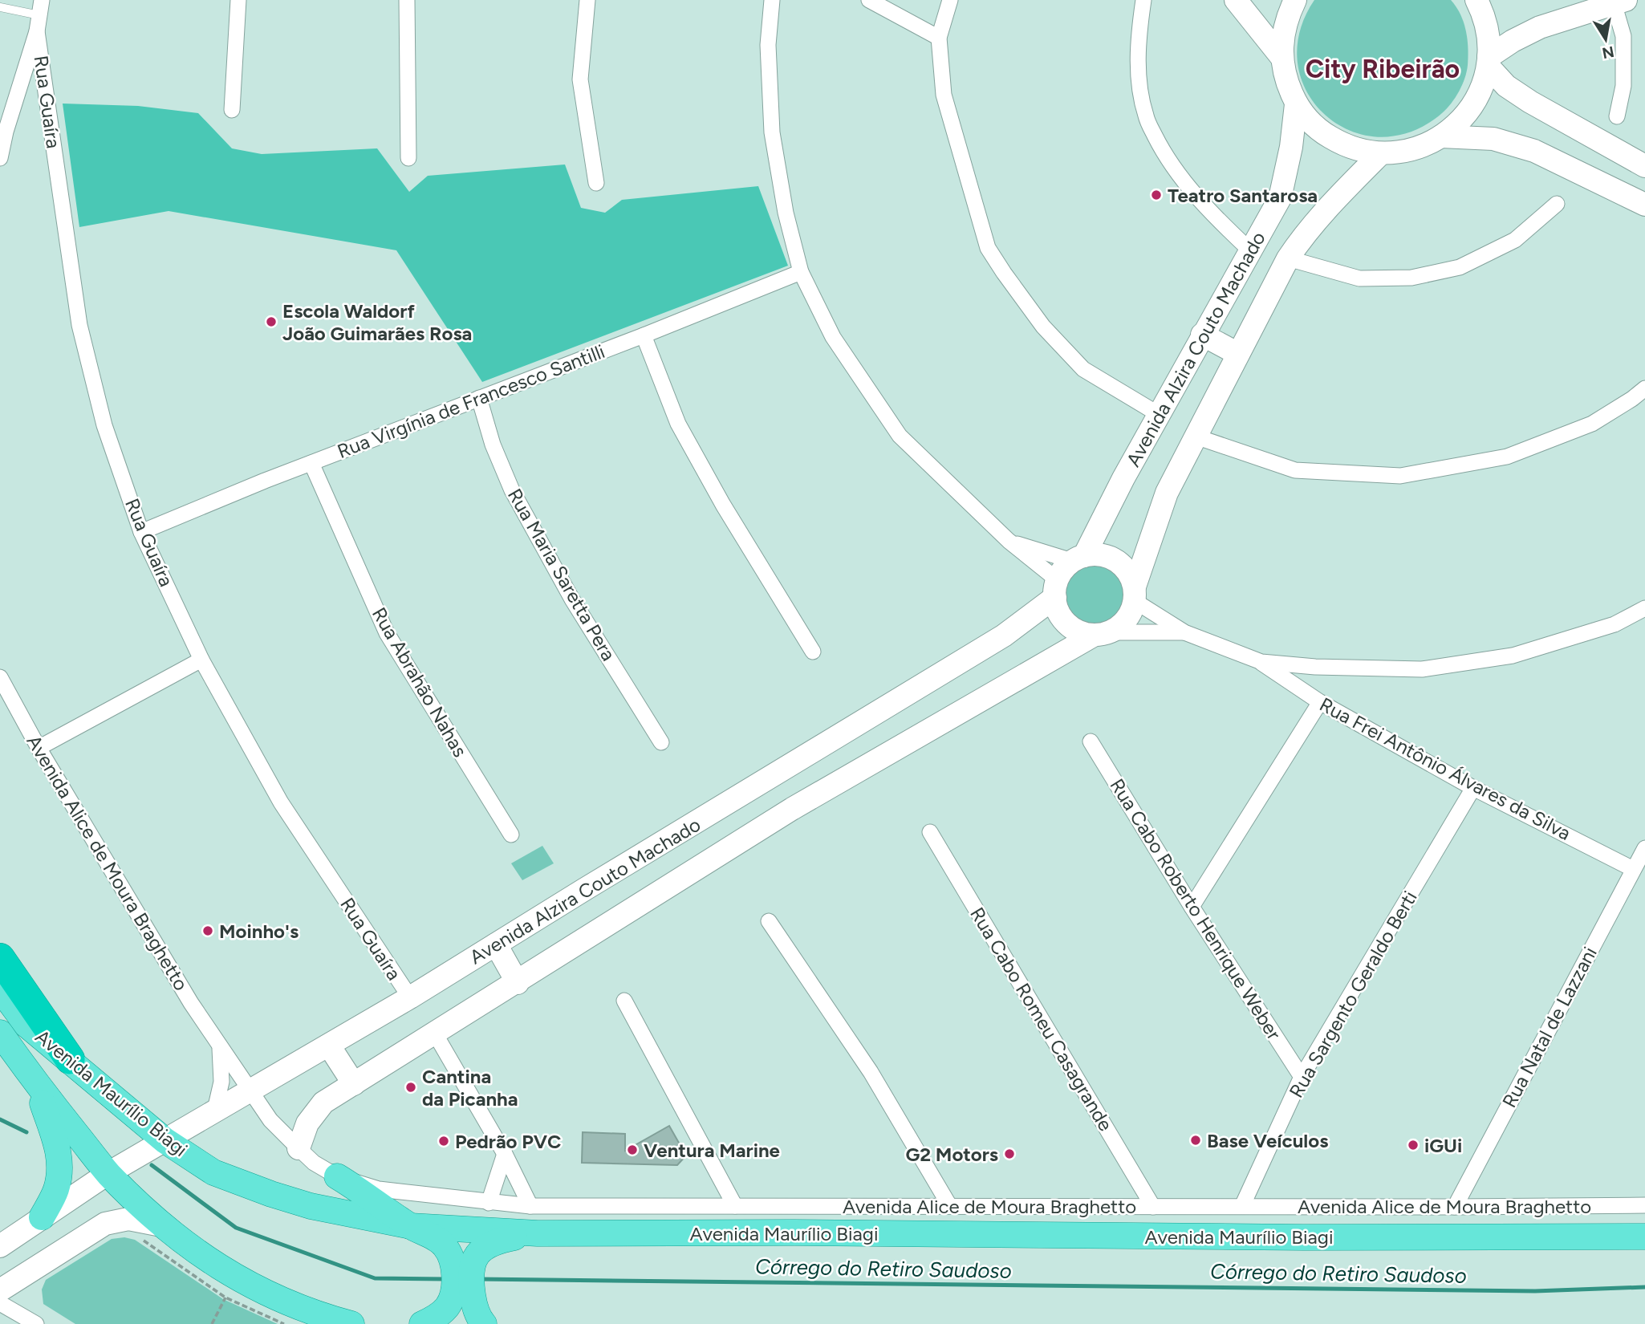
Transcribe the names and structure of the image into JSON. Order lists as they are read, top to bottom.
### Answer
{
  "streets": {
    "main road": ["Avenida Maurílio Biagi"],
    "street": [
      "Rua Guaíra",
      "Avenida Alzira Couto Machado",
      "Rua Virgínia de Francesco Santilli",
      "Rua Maria Saretta Pera",
      "Rua Abrahão Nahas",
      "Rua Frei Antônio Álvares da Silva",
      "Avenida Alice de Moura Braghetto",
      "Rua Cabo Roberto Henrique Weber",
      "Rua Sargento Geraldo Berti",
      "Rua Cabo Romeu Casagrande",
      "Rua Natal de Lazzani"
    ]
  },
  "crossings": [
    ["Rua Guaíra", "Avenida Alzira Couto Machado"],
    ["Rua Guaíra", "Rua Virgínia de Francesco Santilli"],
    ["Avenida Alzira Couto Machado", "Avenida Alice de Moura Braghetto"],
    ["Avenida Alzira Couto Machado", "Avenida Maurílio Biagi"],
    ["Rua Virgínia de Francesco Santilli", "Rua Maria Saretta Pera"],
    ["Rua Virgínia de Francesco Santilli", "Rua Abrahão Nahas"],
    ["Rua Frei Antônio Álvares da Silva", "Rua Sargento Geraldo Berti"],
    ["Rua Frei Antônio Álvares da Silva", "Rua Natal de Lazzani"],
    ["Avenida Alice de Moura Braghetto", "Rua Sargento Geraldo Berti"],
    ["Avenida Alice de Moura Braghetto", "Rua Cabo Romeu Casagrande"],
    ["Avenida Alice de Moura Braghetto", "Rua Natal de Lazzani"],
    ["Rua Cabo Roberto Henrique Weber", "Rua Sargento Geraldo Berti"]
  ],
  "districts": ["City Ribeirão"],
  "water": ["Córrego do Retiro Saudoso"],
  "places": [
    "Teatro Santarosa",
    "Escola Waldorf João Guimarães Rosa",
    "Moinho's",
    "Cantina da Picanha",
    "Base Veículos",
    "Pedrão PVC",
    "iGUi",
    "Ventura Marine",
    "G2 Motors"
  ],
  "north": "bottom"
}
